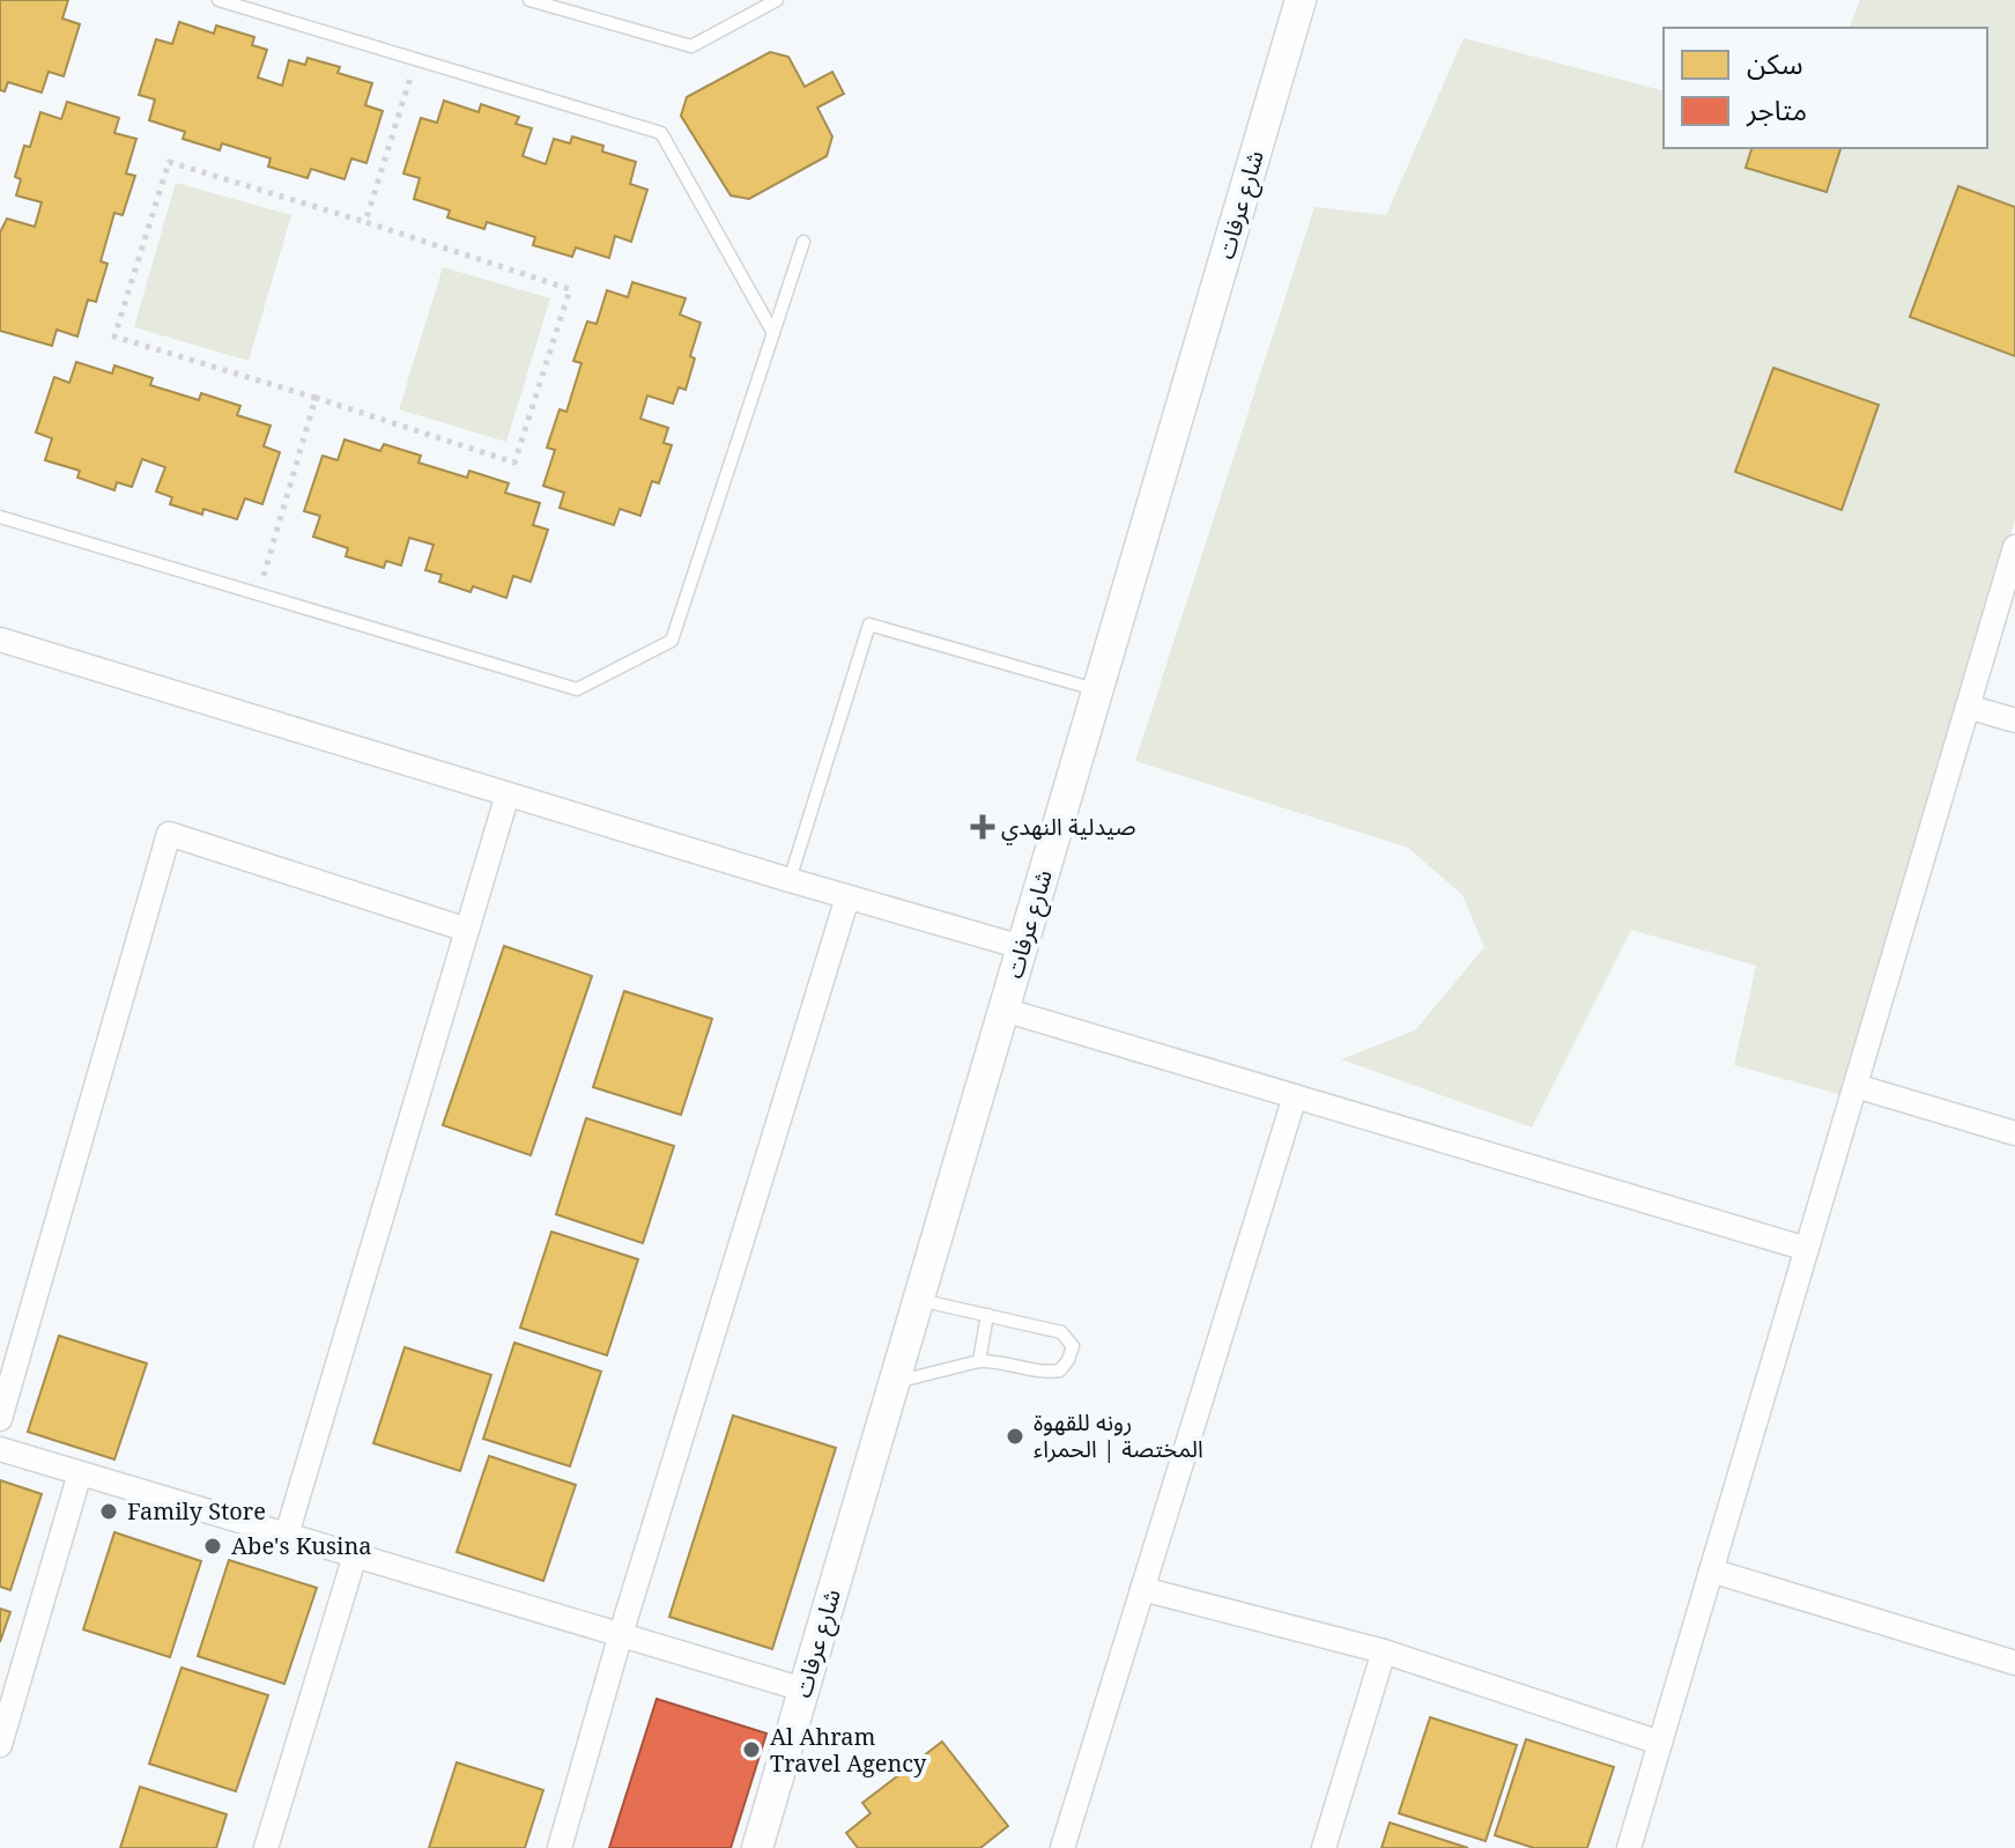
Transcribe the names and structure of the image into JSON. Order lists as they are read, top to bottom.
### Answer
{
  "streets": {
    "street": ["شارع عرفات"]
  },
  "places": {
    "health": ["صيدلية النهدي"],
    "other": [
      "رونه للقهوة المختصة | الحمراء",
      "Family Store",
      "Abe's Kusina",
      "Al Ahram Travel Agency"
    ]
  },
  "legend": ["سكن", "متاجر"]
}
